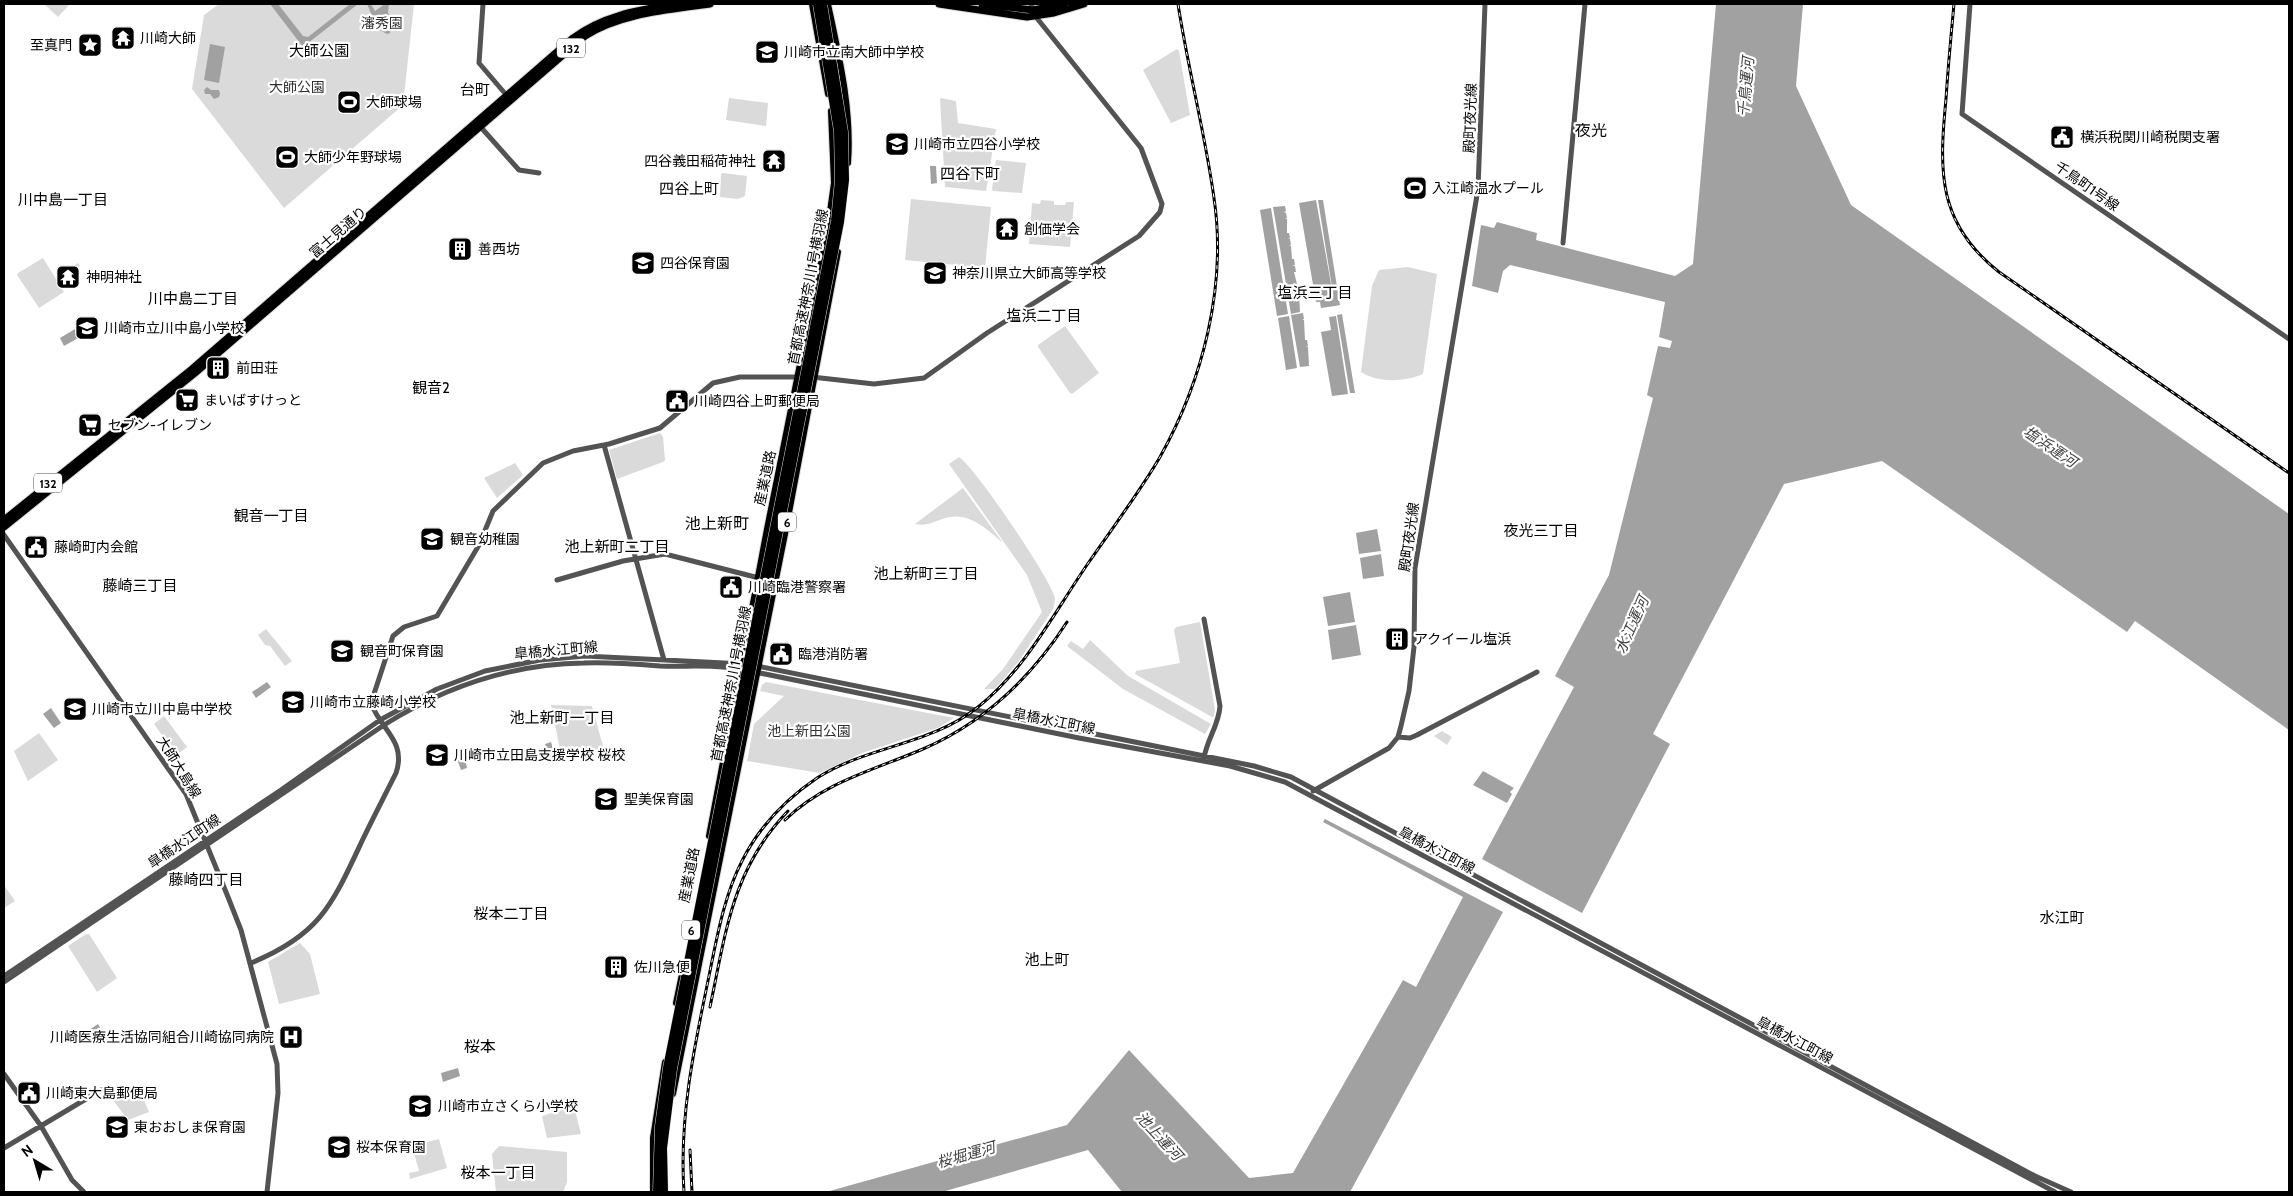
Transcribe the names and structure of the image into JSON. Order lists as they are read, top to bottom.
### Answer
{
  "streets": {
    "highway": ["132", "富士見通り", "首都高速神奈川1号横羽線"],
    "main road": ["産業道路", "6"],
    "street": [
      "殿町夜光線",
      "千鳥町1号線",
      "皐橋水江町線",
      "大師大島線"
    ]
  },
  "crossings": [
    ["首都高速神奈川1号横羽線", "産業道路"],
    ["産業道路", "皐橋水江町線"],
    ["皐橋水江町線", "大師大島線"]
  ],
  "districts": [
    "大師公園",
    "台町",
    "夜光",
    "四谷下町",
    "四谷上町",
    "川中島一丁目",
    "塩浜三丁目",
    "川中島二丁目",
    "塩浜二丁目",
    "観音2",
    "観音一丁目",
    "池上新町",
    "夜光三丁目",
    "池上新町二丁目",
    "池上新町三丁目",
    "藤崎三丁目",
    "池上新町一丁目",
    "藤崎四丁目",
    "桜本二丁目",
    "水江町",
    "池上町",
    "桜本",
    "桜本一丁目"
  ],
  "water": [
    "千鳥運河",
    "塩浜運河",
    "水江運河",
    "池上運河",
    "桜堀運河"
  ],
  "parks": ["瀋秀園", "大師公園", "池上新田公園"],
  "places": {
    "temple": [
      "川崎大師",
      "四谷義田稲荷神社",
      "創価学会",
      "神明神社"
    ],
    "place": ["至真門"],
    "school or university": [
      "川崎市立南大師中学校",
      "川崎市立四谷小学校",
      "四谷保育園",
      "神奈川県立大師高等学校",
      "川崎市立川中島小学校",
      "観音幼稚園",
      "観音町保育園",
      "川崎市立藤崎小学校",
      "川崎市立川中島中学校",
      "川崎市立田島支援学校 桜校",
      "聖美保育園",
      "川崎市立さくら小学校",
      "東おおしま保育園",
      "桜本保育園"
    ],
    "sports": ["大師球場", "大師少年野球場", "入江崎温水プール"],
    "public building": [
      "横浜税関川崎税関支署",
      "川崎四谷上町郵便局",
      "藤崎町内会館",
      "川崎臨港警察署",
      "臨港消防署",
      "川崎東大島郵便局"
    ],
    "building": [
      "善西坊",
      "前田荘",
      "アクイール塩浜",
      "佐川急便"
    ],
    "supermarket": ["まいばすけっと", "セブン-イレブン"],
    "hospital": ["川崎医療生活協同組合川崎協同病院"]
  },
  "north": "top left"
}
